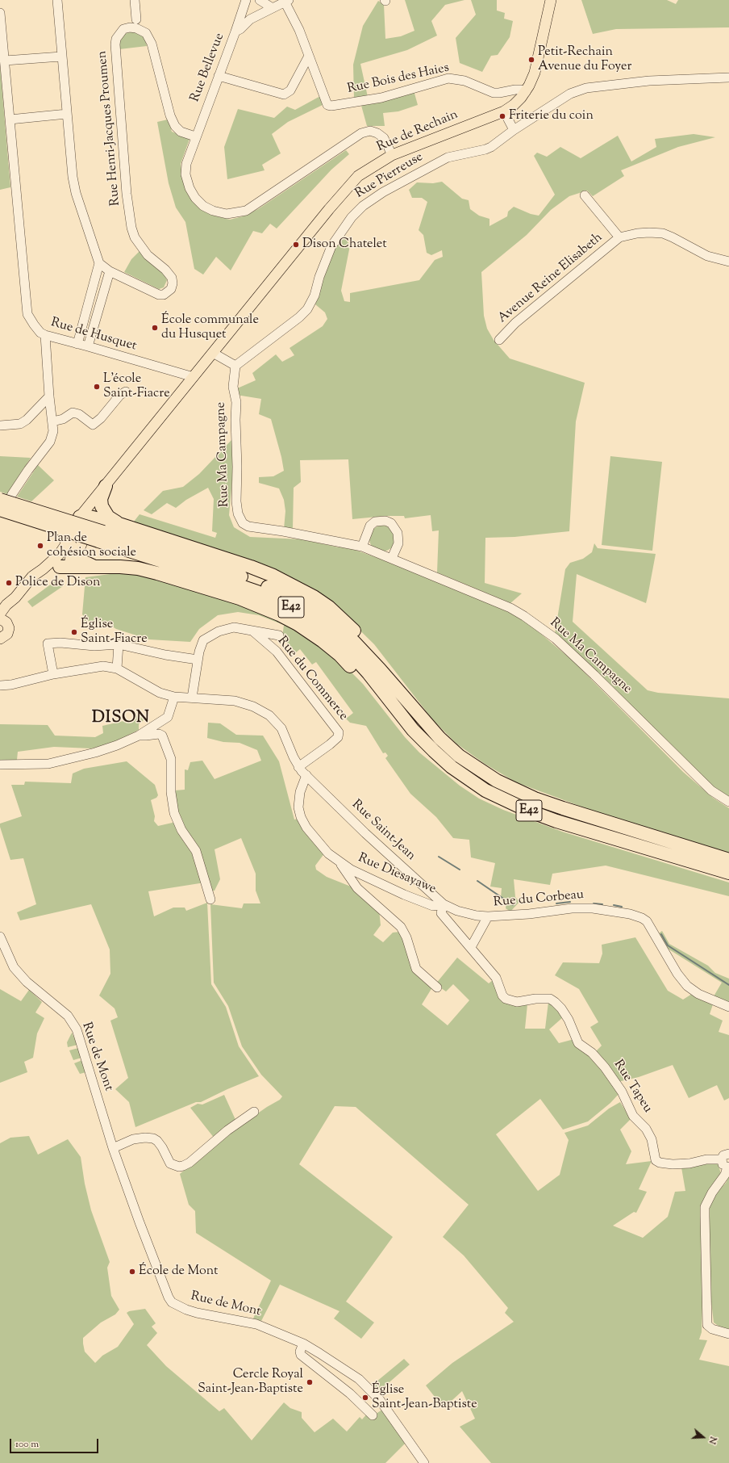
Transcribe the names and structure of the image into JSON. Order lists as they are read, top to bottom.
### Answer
{
  "streets": {
    "highway": ["E42"],
    "main road": ["Rue de Rechain"],
    "street": [
      "Rue Bellevue",
      "Rue Bois des Haies",
      "Rue Henri-Jacques Proumen",
      "Rue Pierreuse",
      "Avenue Reine Elisabeth",
      "Rue de Husquet",
      "Rue Ma Campagne",
      "Rue du Commerce",
      "Rue Saint-Jean",
      "Rue Diesayawe",
      "Rue du Corbeau",
      "Rue de Mont",
      "Rue Tapeu"
    ]
  },
  "crossings": [
    ["Rue Bellevue", "Rue Bois des Haies"],
    ["Rue Bellevue", "Rue Henri-Jacques Proumen"],
    ["Rue Bellevue", "Rue de Rechain"],
    ["Rue Bois des Haies", "Rue de Rechain"],
    ["Rue de Rechain", "Rue de Husquet"],
    ["Rue Pierreuse", "Rue Ma Campagne"],
    ["Rue du Commerce", "Rue Saint-Jean"],
    ["Rue Saint-Jean", "Rue Diesayawe"],
    ["Rue Saint-Jean", "Rue du Corbeau"],
    ["Rue Saint-Jean", "Rue Tapeu"],
    ["Rue Diesayawe", "Rue du Corbeau"],
    ["Rue Diesayawe", "Rue Tapeu"],
    ["Rue du Corbeau", "Rue Tapeu"]
  ],
  "districts": ["DISON"],
  "places": [
    "Petit-Rechain Avenue du Foyer",
    "Friterie du coin",
    "Dison Chatelet",
    "École communale du Husquet",
    "L’école Saint-Fiacre",
    "Plan de cohésion sociale",
    "Police de Dison",
    "Église Saint-Fiacre",
    "École de Mont",
    "Cercle Royal Saint-Jean-Baptiste",
    "Église Saint-Jean-Baptiste"
  ],
  "scale_bar": "100 m",
  "north": "right"
}
